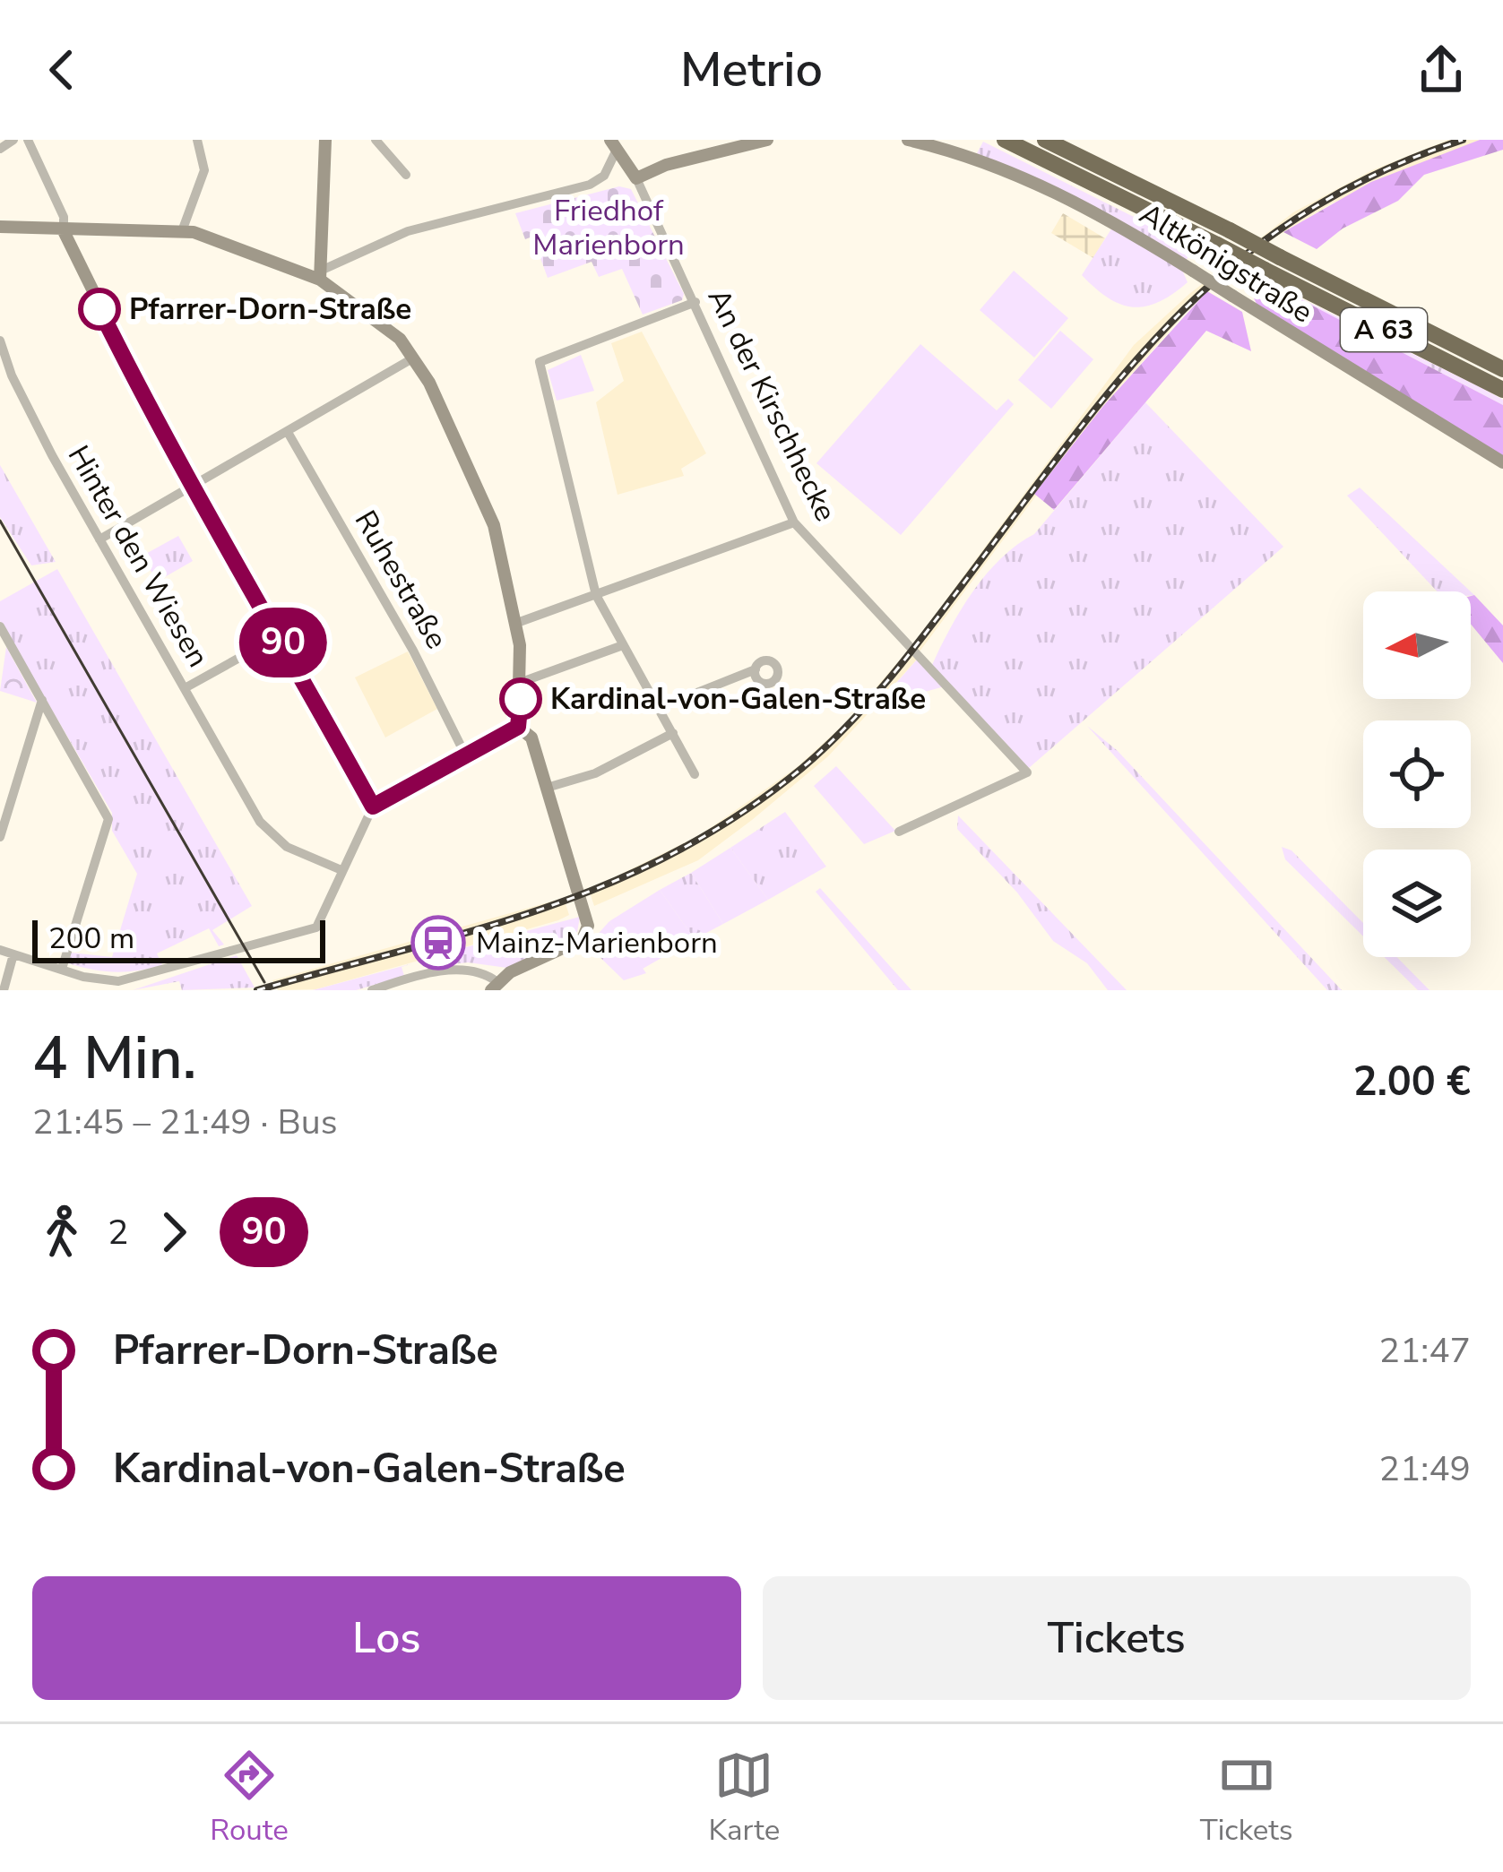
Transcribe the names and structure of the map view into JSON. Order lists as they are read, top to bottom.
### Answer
{
  "streets": {
    "highway": ["A 63"],
    "street": [
      "Altkönigstraße",
      "An der Kirschhecke",
      "Hinter den Wiesen",
      "Ruhestraße"
    ]
  },
  "parks": ["Friedhof Marienborn"],
  "places": {
    "other": ["Pfarrer-Dorn-Straße", "Kardinal-von-Galen-Straße"],
    "station": ["Mainz-Marienborn"]
  },
  "lines": ["bus line 90"],
  "scale_bar": "200 m",
  "north": "left",
  "page": {
    "header": "Metrio",
    "on_map": "90",
    "scale": "200 m",
    "heading": ["4 Min.", "21:45 – 21:49 · Bus", "2.00 €"],
    "legs": ["2", "90"],
    "list": [
      {
        "name": "Pfarrer-Dorn-Straße",
        "value": "21:47"
      },
      {
        "name": "Kardinal-von-Galen-Straße",
        "value": "21:49"
      }
    ],
    "buttons": ["Los", "Tickets"],
    "tabs": ["Route", "Karte", "Tickets"]
  }
}
